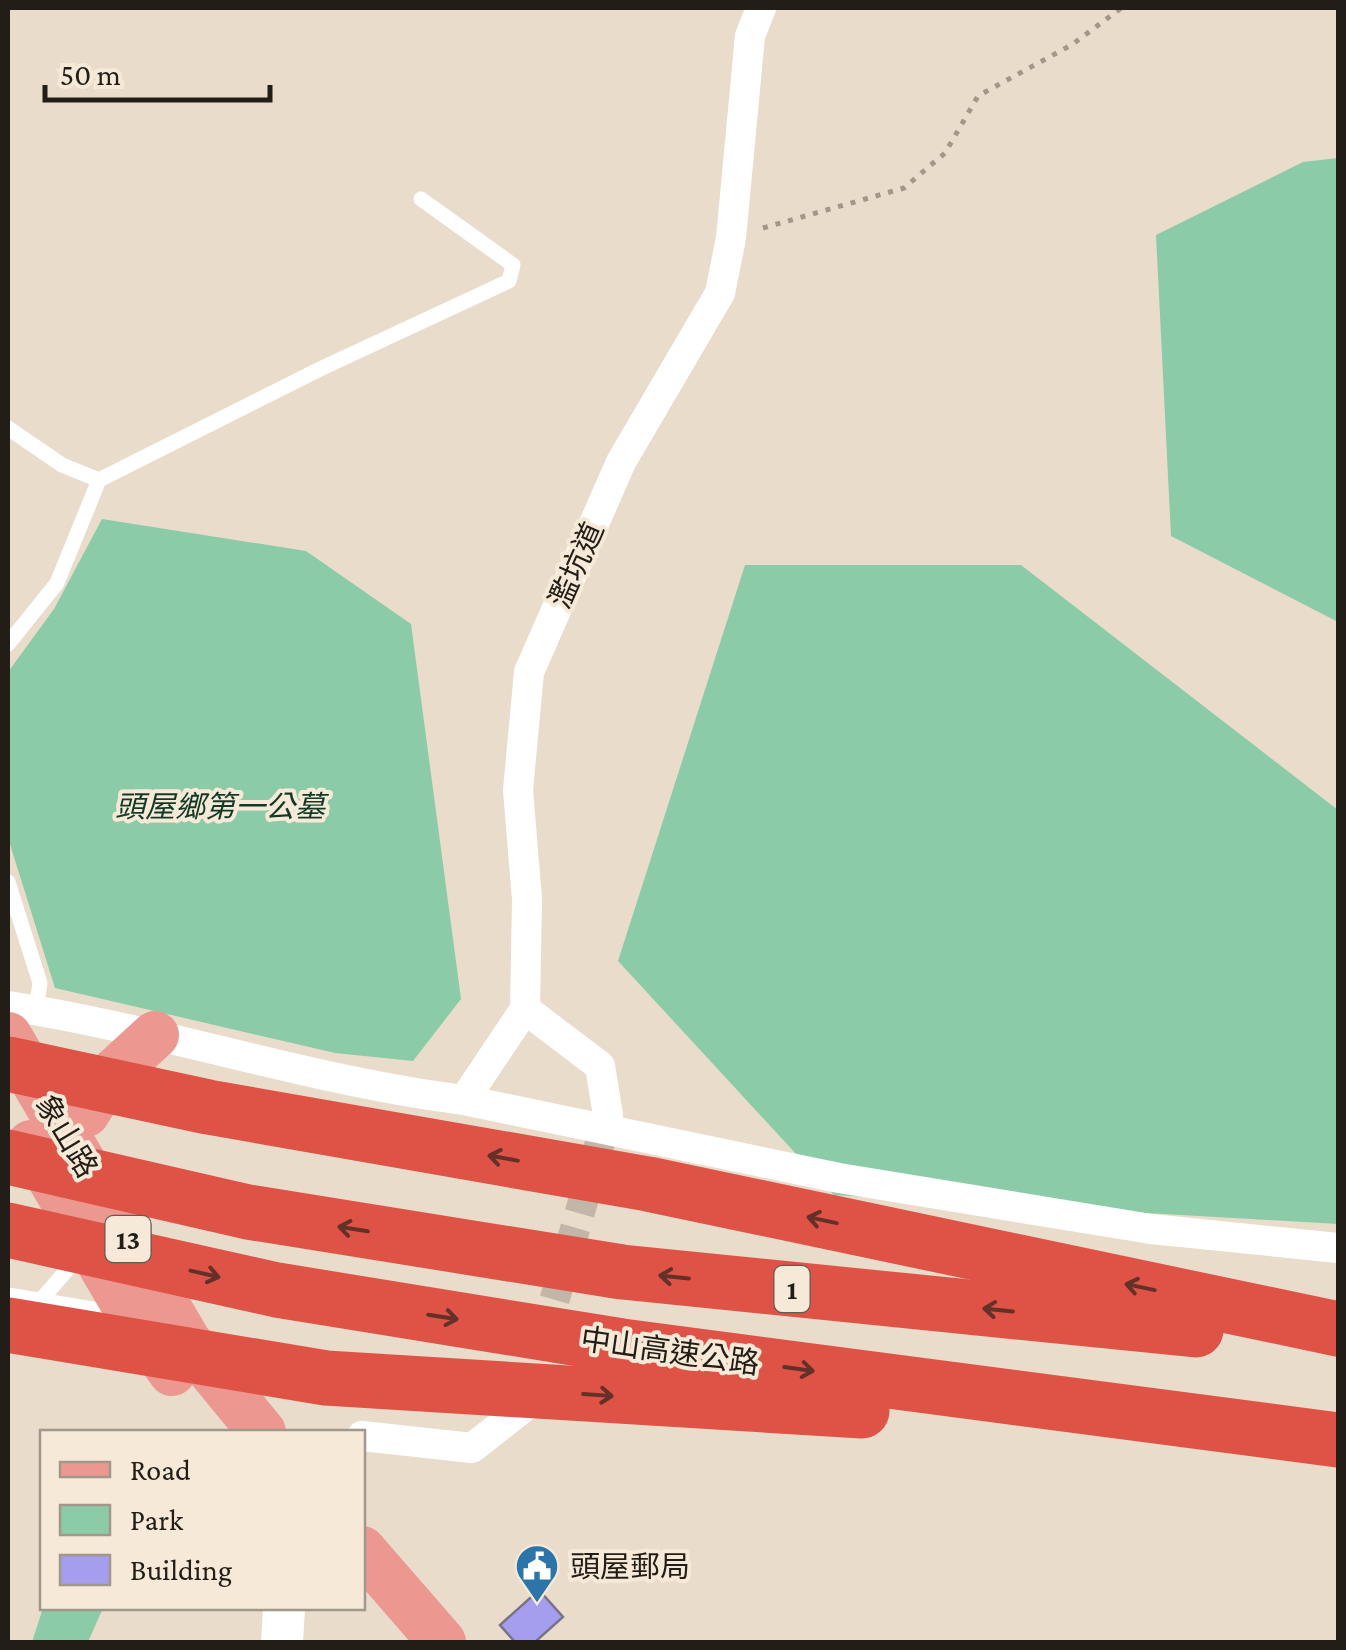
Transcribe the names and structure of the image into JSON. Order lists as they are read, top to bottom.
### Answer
{
  "streets": {
    "highway": ["1", "中山高速公路"],
    "main road": ["象山路", "13"],
    "street": ["濫坑道"]
  },
  "parks": ["頭屋鄉第一公墓"],
  "places": {
    "public building": ["頭屋郵局"]
  },
  "legend": ["Road", "Park", "Building"],
  "scale_bar": "50 m"
}
